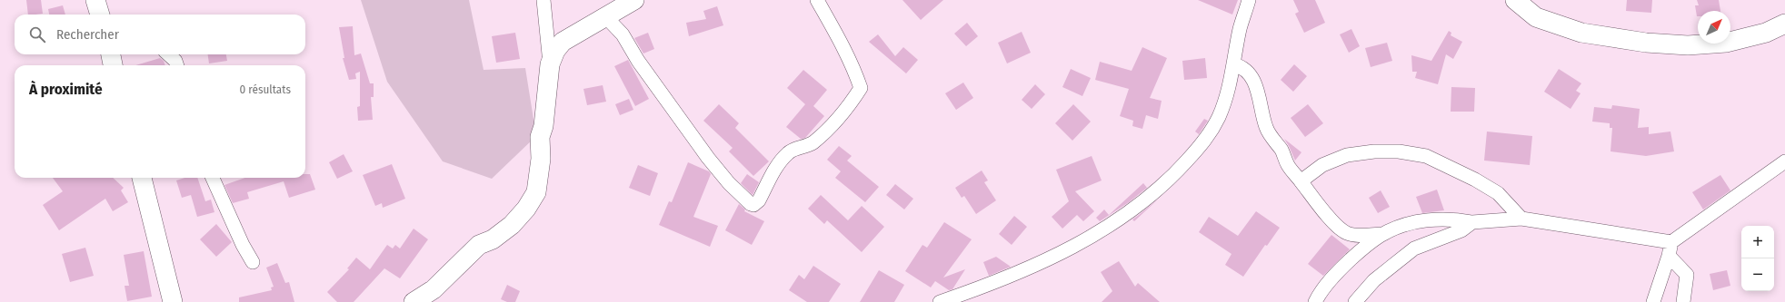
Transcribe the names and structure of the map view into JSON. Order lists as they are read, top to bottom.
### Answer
{
  "north": "top right",
  "page": {
    "search": "Rechercher",
    "heading": ["À proximité", "0 résultats"],
    "map_buttons": ["+", "−"]
  }
}
